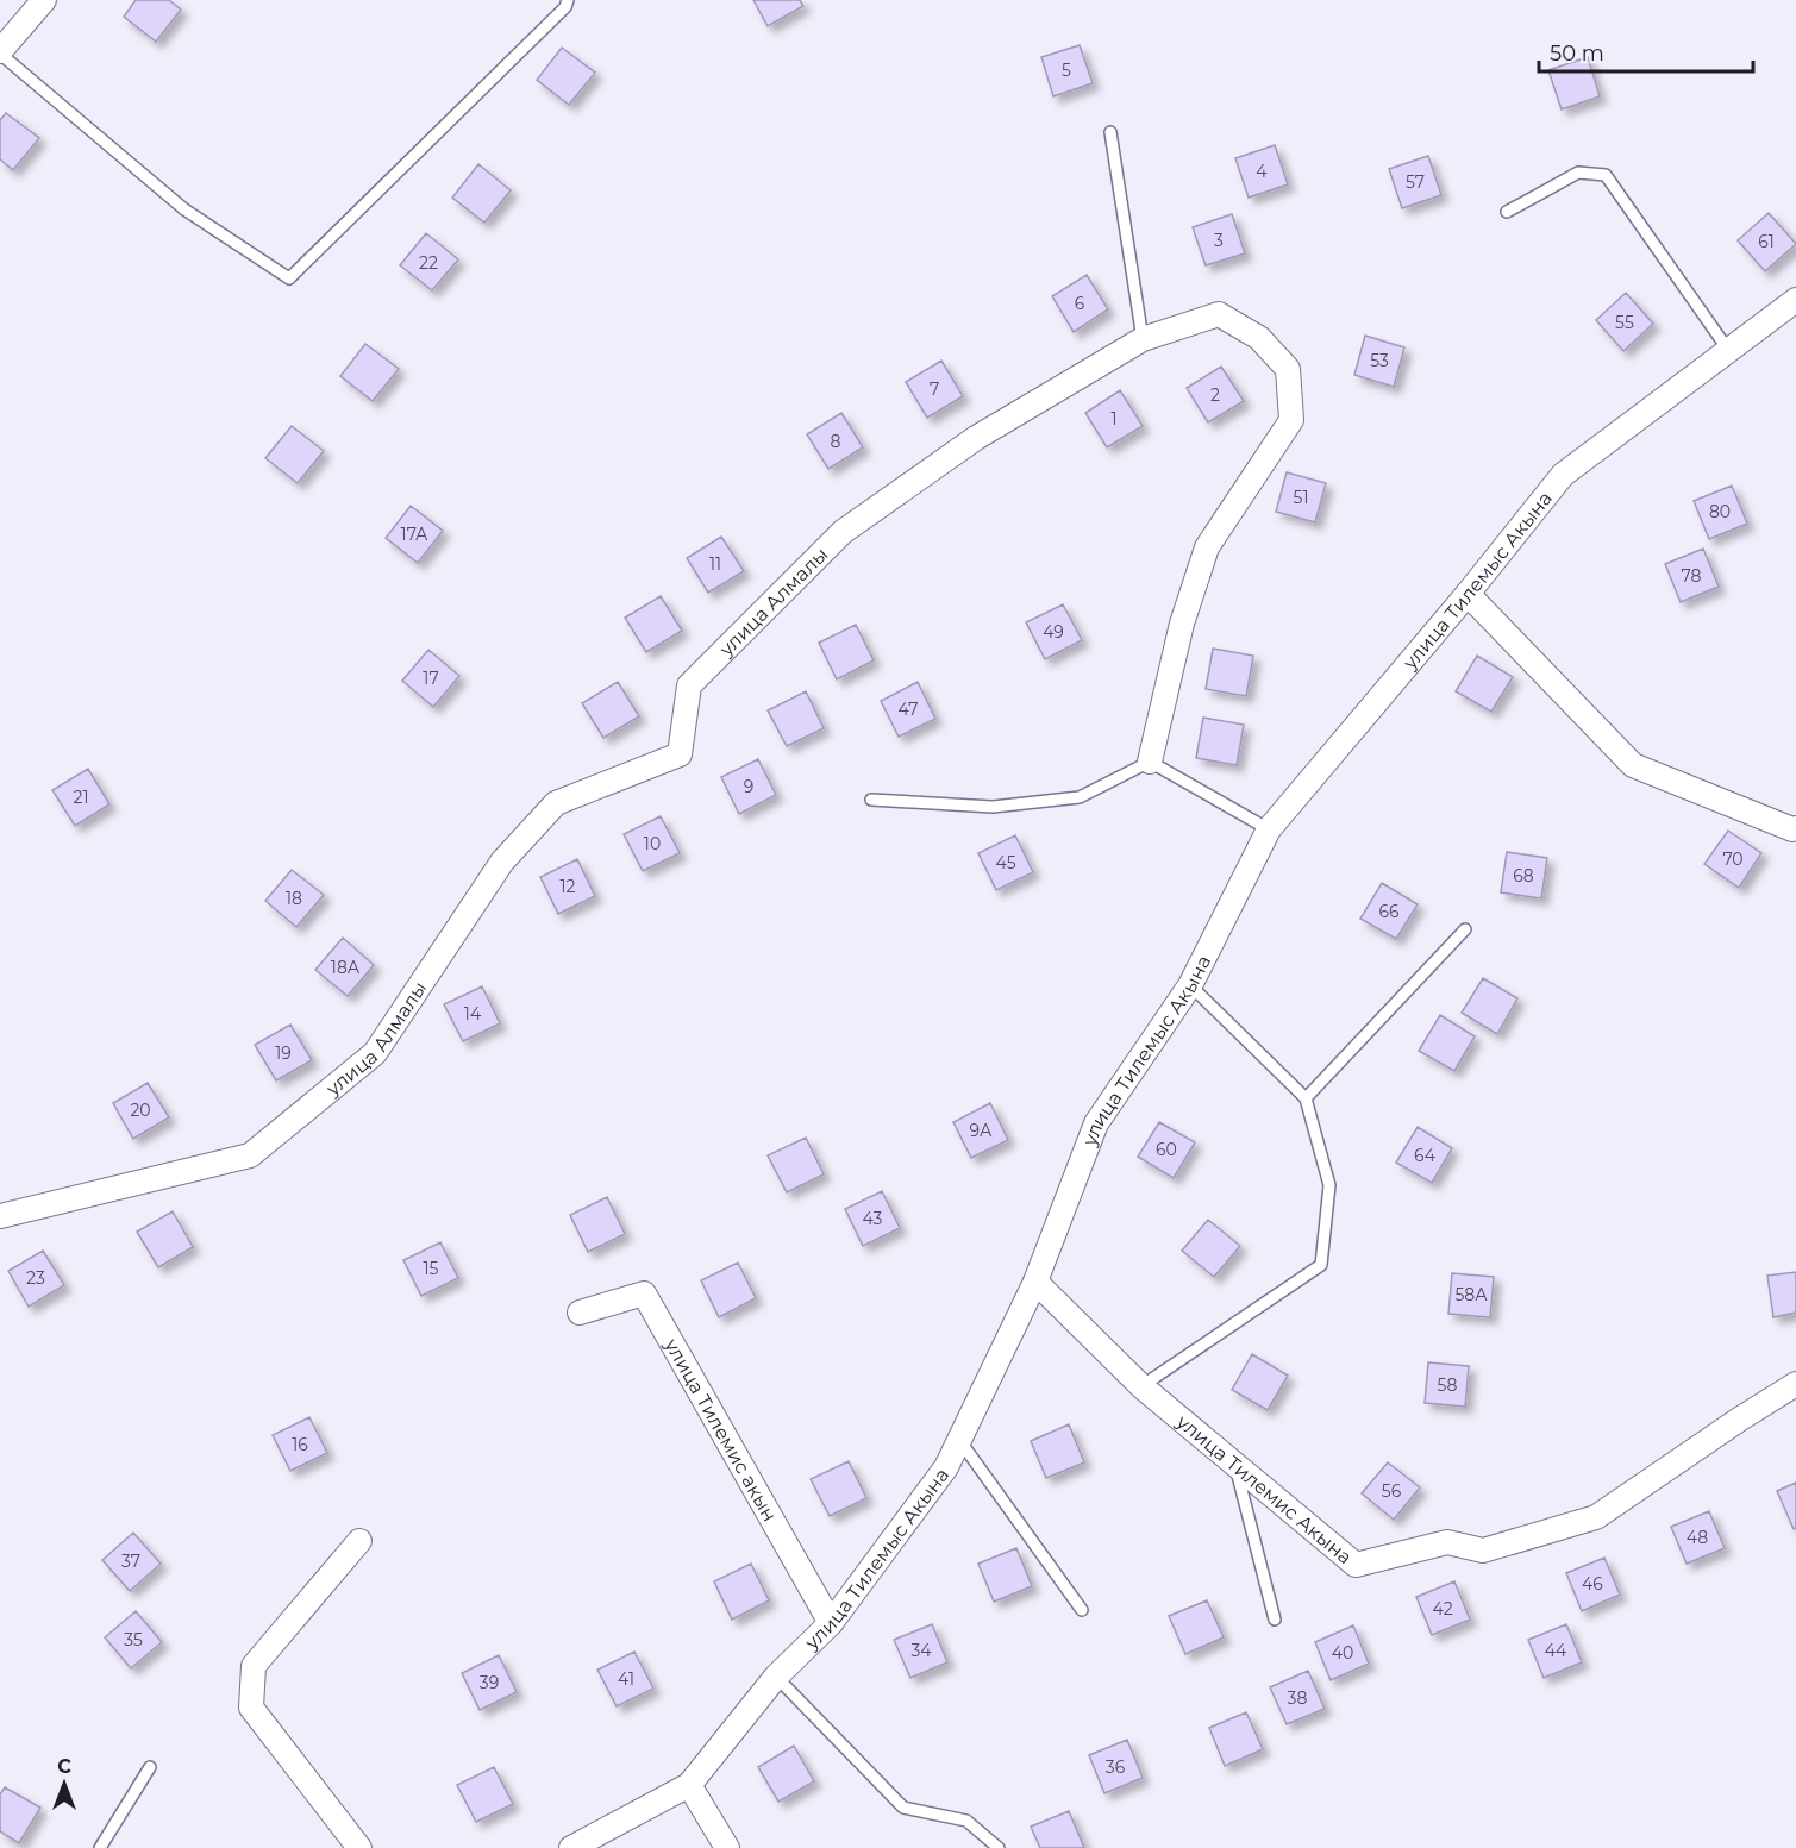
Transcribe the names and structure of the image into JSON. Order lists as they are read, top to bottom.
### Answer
{
  "streets": {
    "street": [
      "улица Тилемыс Акына",
      "улица Алмалы",
      "улица Тилемис акын",
      "улица Тилемис Акына"
    ]
  },
  "crossings": [
    ["улица Тилемыс Акына", "улица Тилемис акын"],
    ["улица Тилемыс Акына", "улица Тилемис Акына"]
  ],
  "house_numbers": [
    "5",
    "4",
    "57",
    "3",
    "61",
    "22",
    "6",
    "55",
    "53",
    "7",
    "2",
    "1",
    "8",
    "51",
    "80",
    "17А",
    "11",
    "78",
    "49",
    "17",
    "47",
    "9",
    "21",
    "10",
    "70",
    "45",
    "68",
    "12",
    "18",
    "66",
    "18А",
    "14",
    "19",
    "20",
    "9А",
    "60",
    "64",
    "43",
    "15",
    "23",
    "58А",
    "58",
    "16",
    "56",
    "48",
    "37",
    "46",
    "42",
    "35",
    "34",
    "44",
    "40",
    "41",
    "39",
    "38",
    "36"
  ],
  "scale_bar": "50 m",
  "north": "top"
}
